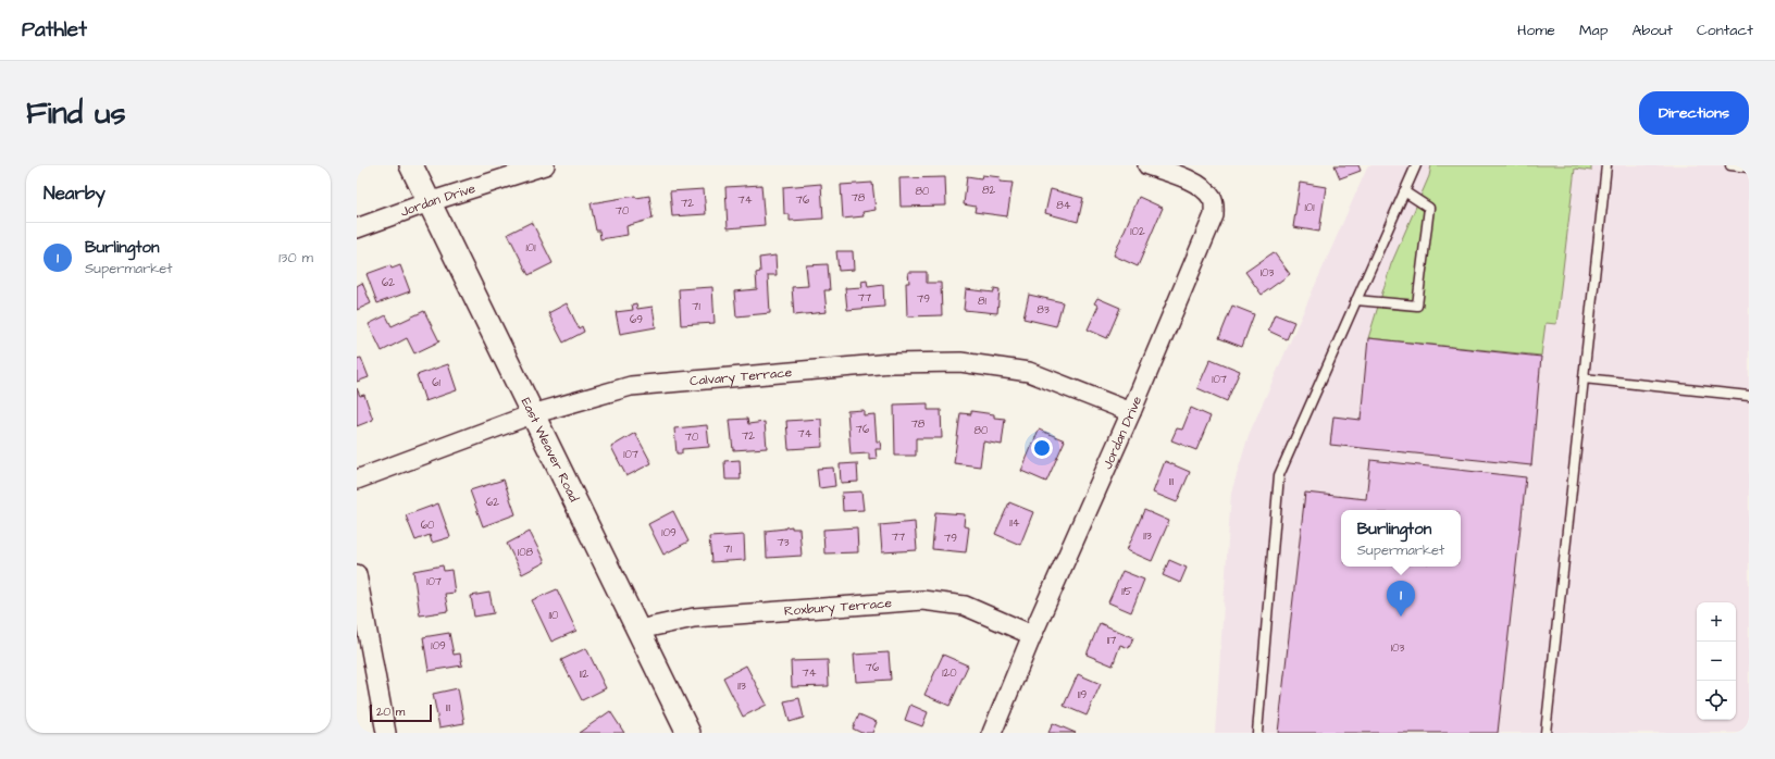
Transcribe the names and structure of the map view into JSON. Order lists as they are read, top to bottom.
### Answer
{
  "streets": {
    "street": [
      "Jordan Drive",
      "Calvary Terrace",
      "East Weaver Road",
      "Roxbury Terrace"
    ]
  },
  "crossings": [
    ["Jordan Drive", "Calvary Terrace"],
    ["Jordan Drive", "East Weaver Road"],
    ["Jordan Drive", "Roxbury Terrace"],
    ["Calvary Terrace", "East Weaver Road"],
    ["East Weaver Road", "Roxbury Terrace"]
  ],
  "house_numbers": [
    "82",
    "80",
    "78",
    "74",
    "76",
    "72",
    "84",
    "101",
    "70",
    "102",
    "101",
    "103",
    "62",
    "77",
    "79",
    "81",
    "71",
    "83",
    "69",
    "107",
    "61",
    "78",
    "76",
    "80",
    "74",
    "72",
    "70",
    "107",
    "111",
    "62",
    "114",
    "60",
    "109",
    "113",
    "77",
    "79",
    "73",
    "71",
    "108",
    "107",
    "115",
    "110",
    "117",
    "109",
    "103",
    "76",
    "74",
    "120",
    "112",
    "113",
    "119",
    "111"
  ],
  "scale_bar": "20 m",
  "page": {
    "header": "Pathlet",
    "nav": [
      "Home",
      "Map",
      "About",
      "Contact"
    ],
    "buttons": "Directions",
    "title": "Find us",
    "heading": "Nearby",
    "list": [
      {
        "mark": "1",
        "name": "Burlington",
        "note": "Supermarket",
        "value": "130 m"
      }
    ],
    "popup": ["Burlington", "Supermarket"],
    "pins": "1",
    "map_buttons": ["+", "−"],
    "scale": "20 m"
  }
}
